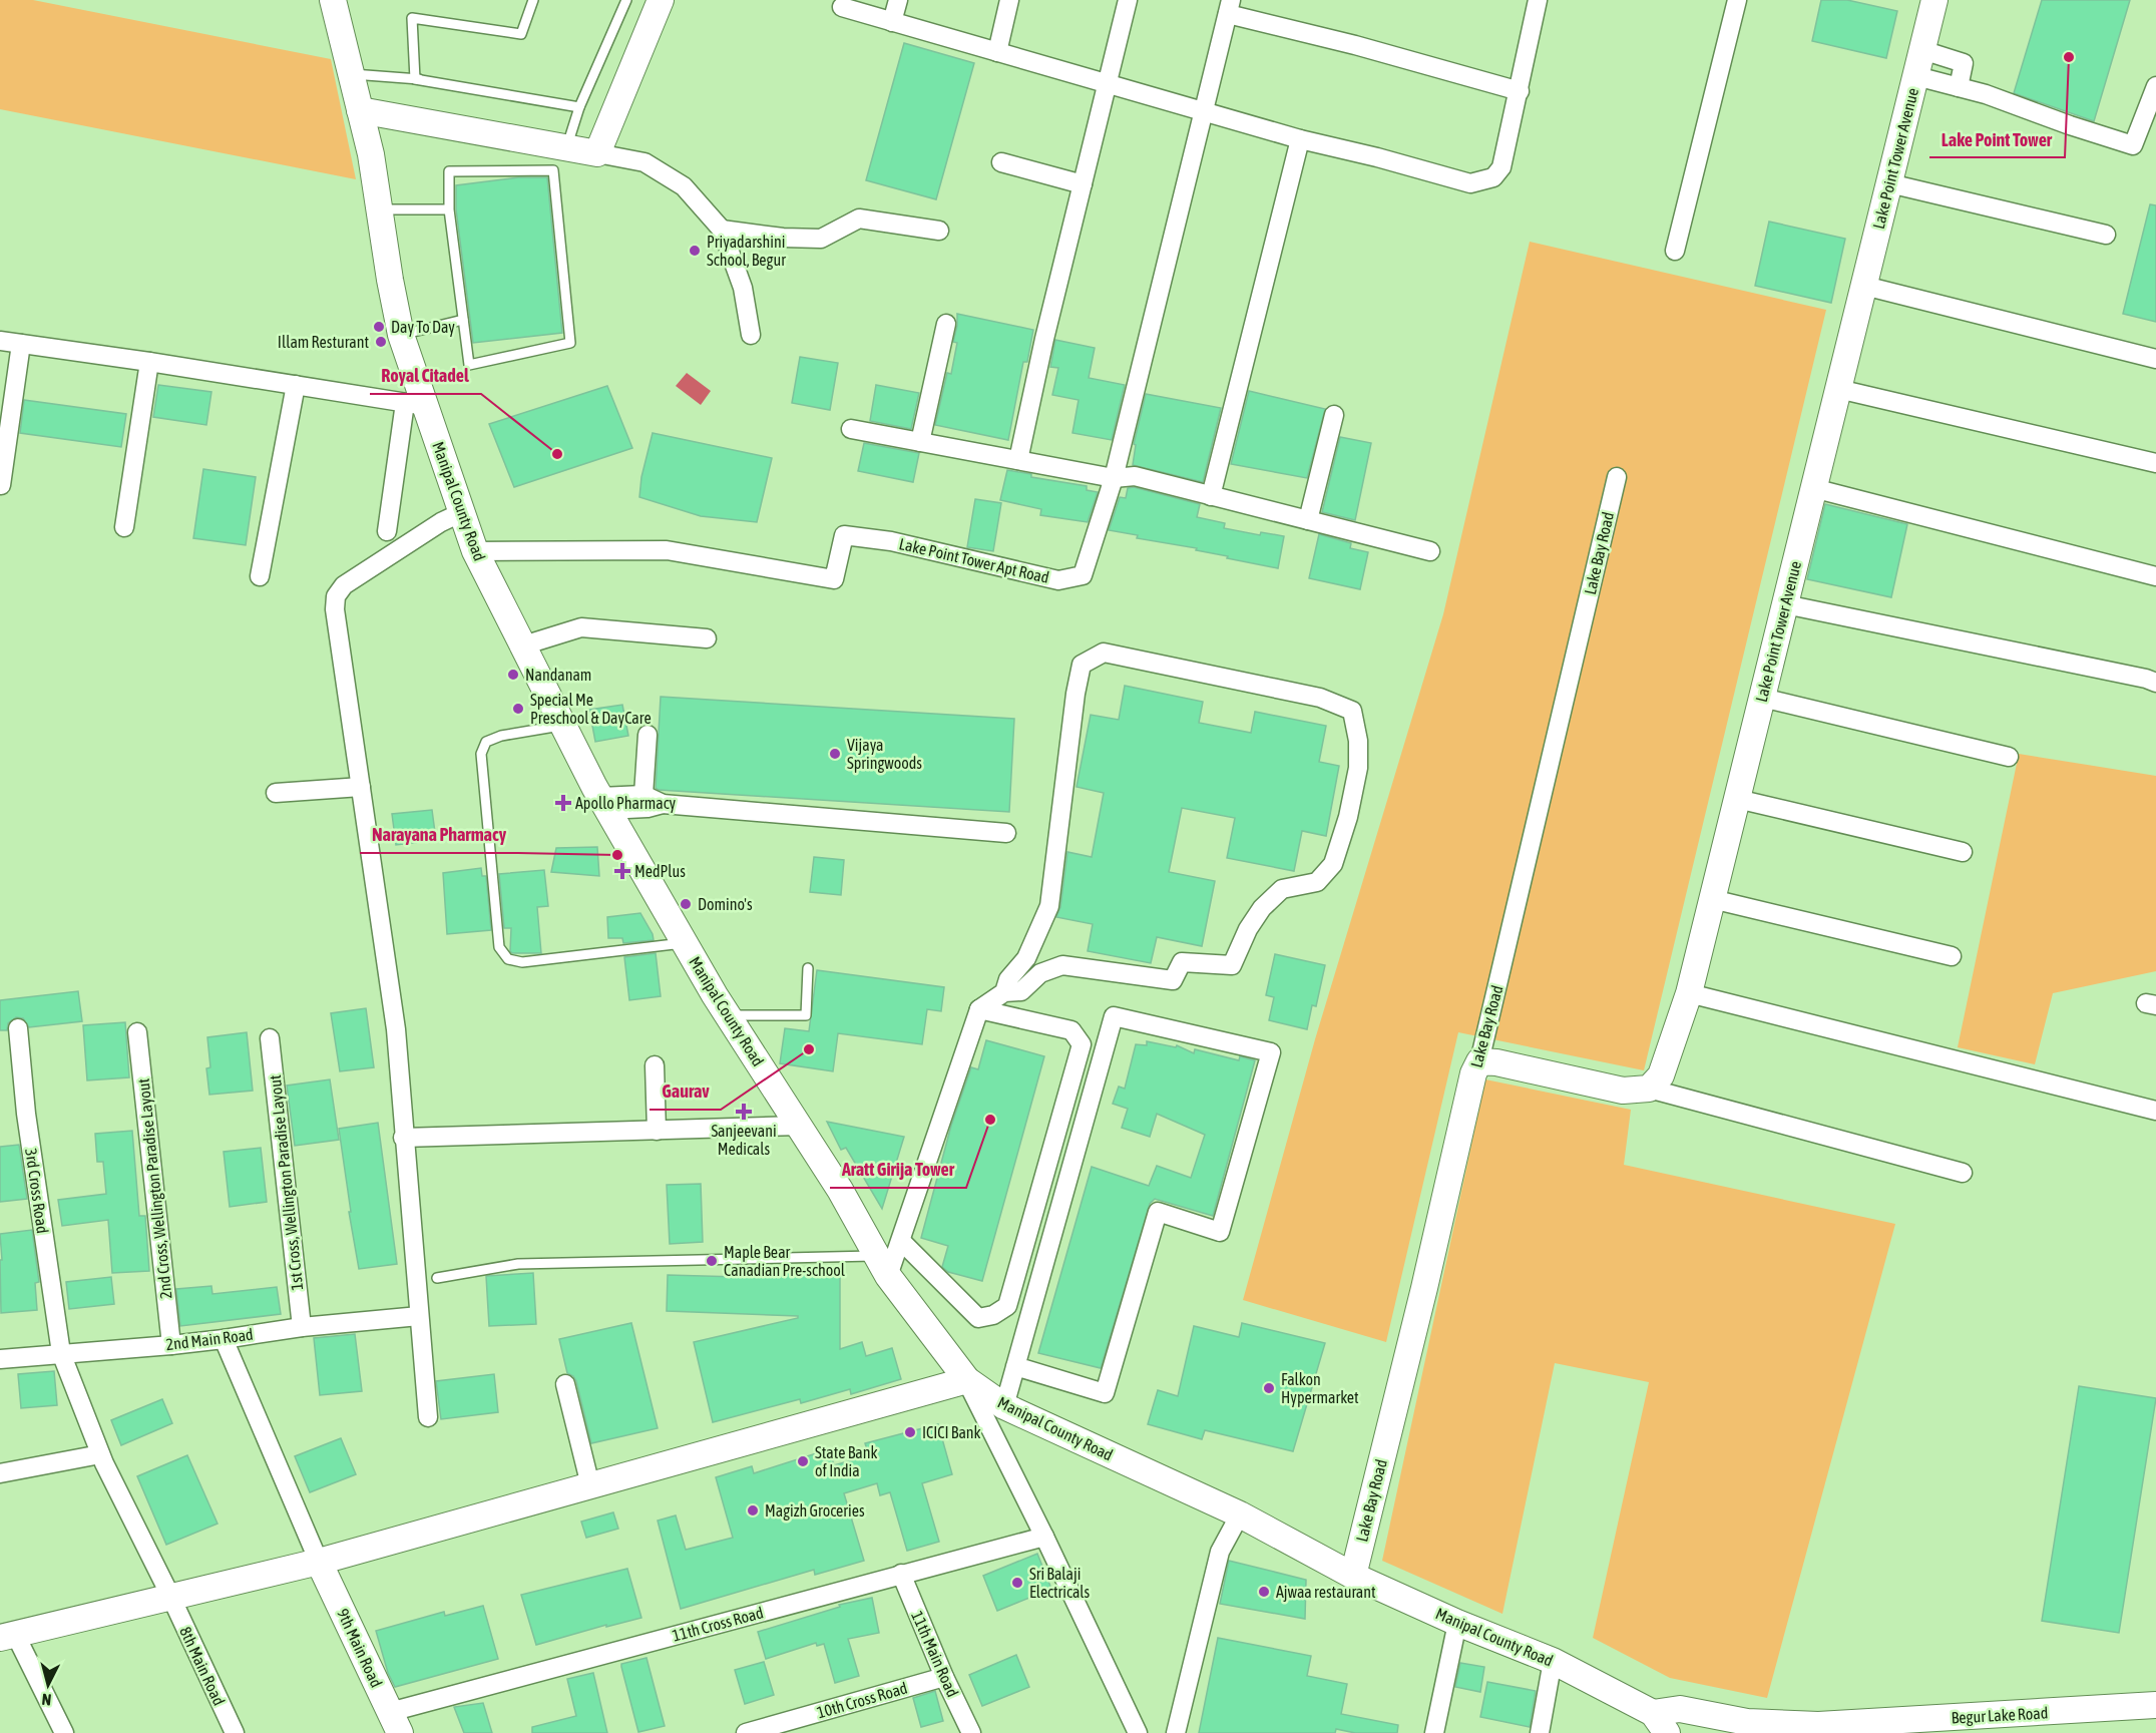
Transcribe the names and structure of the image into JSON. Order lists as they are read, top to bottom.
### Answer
{
  "streets": {
    "street": [
      "Lake Point Tower Avenue",
      "Manipal County Road",
      "Lake Bay Road",
      "Lake Point Tower Apt Road",
      "1st Cross, Wellington Paradise Layout",
      "2nd Cross, Wellington Paradise Layout",
      "3rd Cross Road",
      "2nd Main Road",
      "11th Cross Road",
      "9th Main Road",
      "11th Main Road",
      "8th Main Road",
      "10th Cross Road",
      "Begur Lake Road"
    ]
  },
  "crossings": [
    ["Manipal County Road", "Lake Bay Road"],
    ["Manipal County Road", "Lake Point Tower Apt Road"],
    ["Manipal County Road", "Begur Lake Road"],
    ["1st Cross, Wellington Paradise Layout", "2nd Main Road"],
    ["2nd Cross, Wellington Paradise Layout", "2nd Main Road"],
    ["3rd Cross Road", "2nd Main Road"],
    ["3rd Cross Road", "8th Main Road"],
    ["11th Cross Road", "9th Main Road"],
    ["11th Cross Road", "11th Main Road"],
    ["11th Main Road", "10th Cross Road"]
  ],
  "places": {
    "other": [
      "Lake Point Tower",
      "Priyadarshini School, Begur",
      "Day To Day",
      "Illam Resturant",
      "Royal Citadel",
      "Nandanam",
      "Special Me Preschool & DayCare",
      "Vijaya Springwoods",
      "Narayana Pharmacy",
      "Domino's",
      "Gaurav",
      "Aratt Girija Tower",
      "Maple Bear Canadian Pre-school",
      "Falkon Hypermarket",
      "ICICI Bank",
      "State Bank of India",
      "Magizh Groceries",
      "Sri Balaji Electricals",
      "Ajwaa restaurant"
    ],
    "health": ["Apollo Pharmacy", "MedPlus", "Sanjeevani Medicals"]
  },
  "north": "bottom"
}
